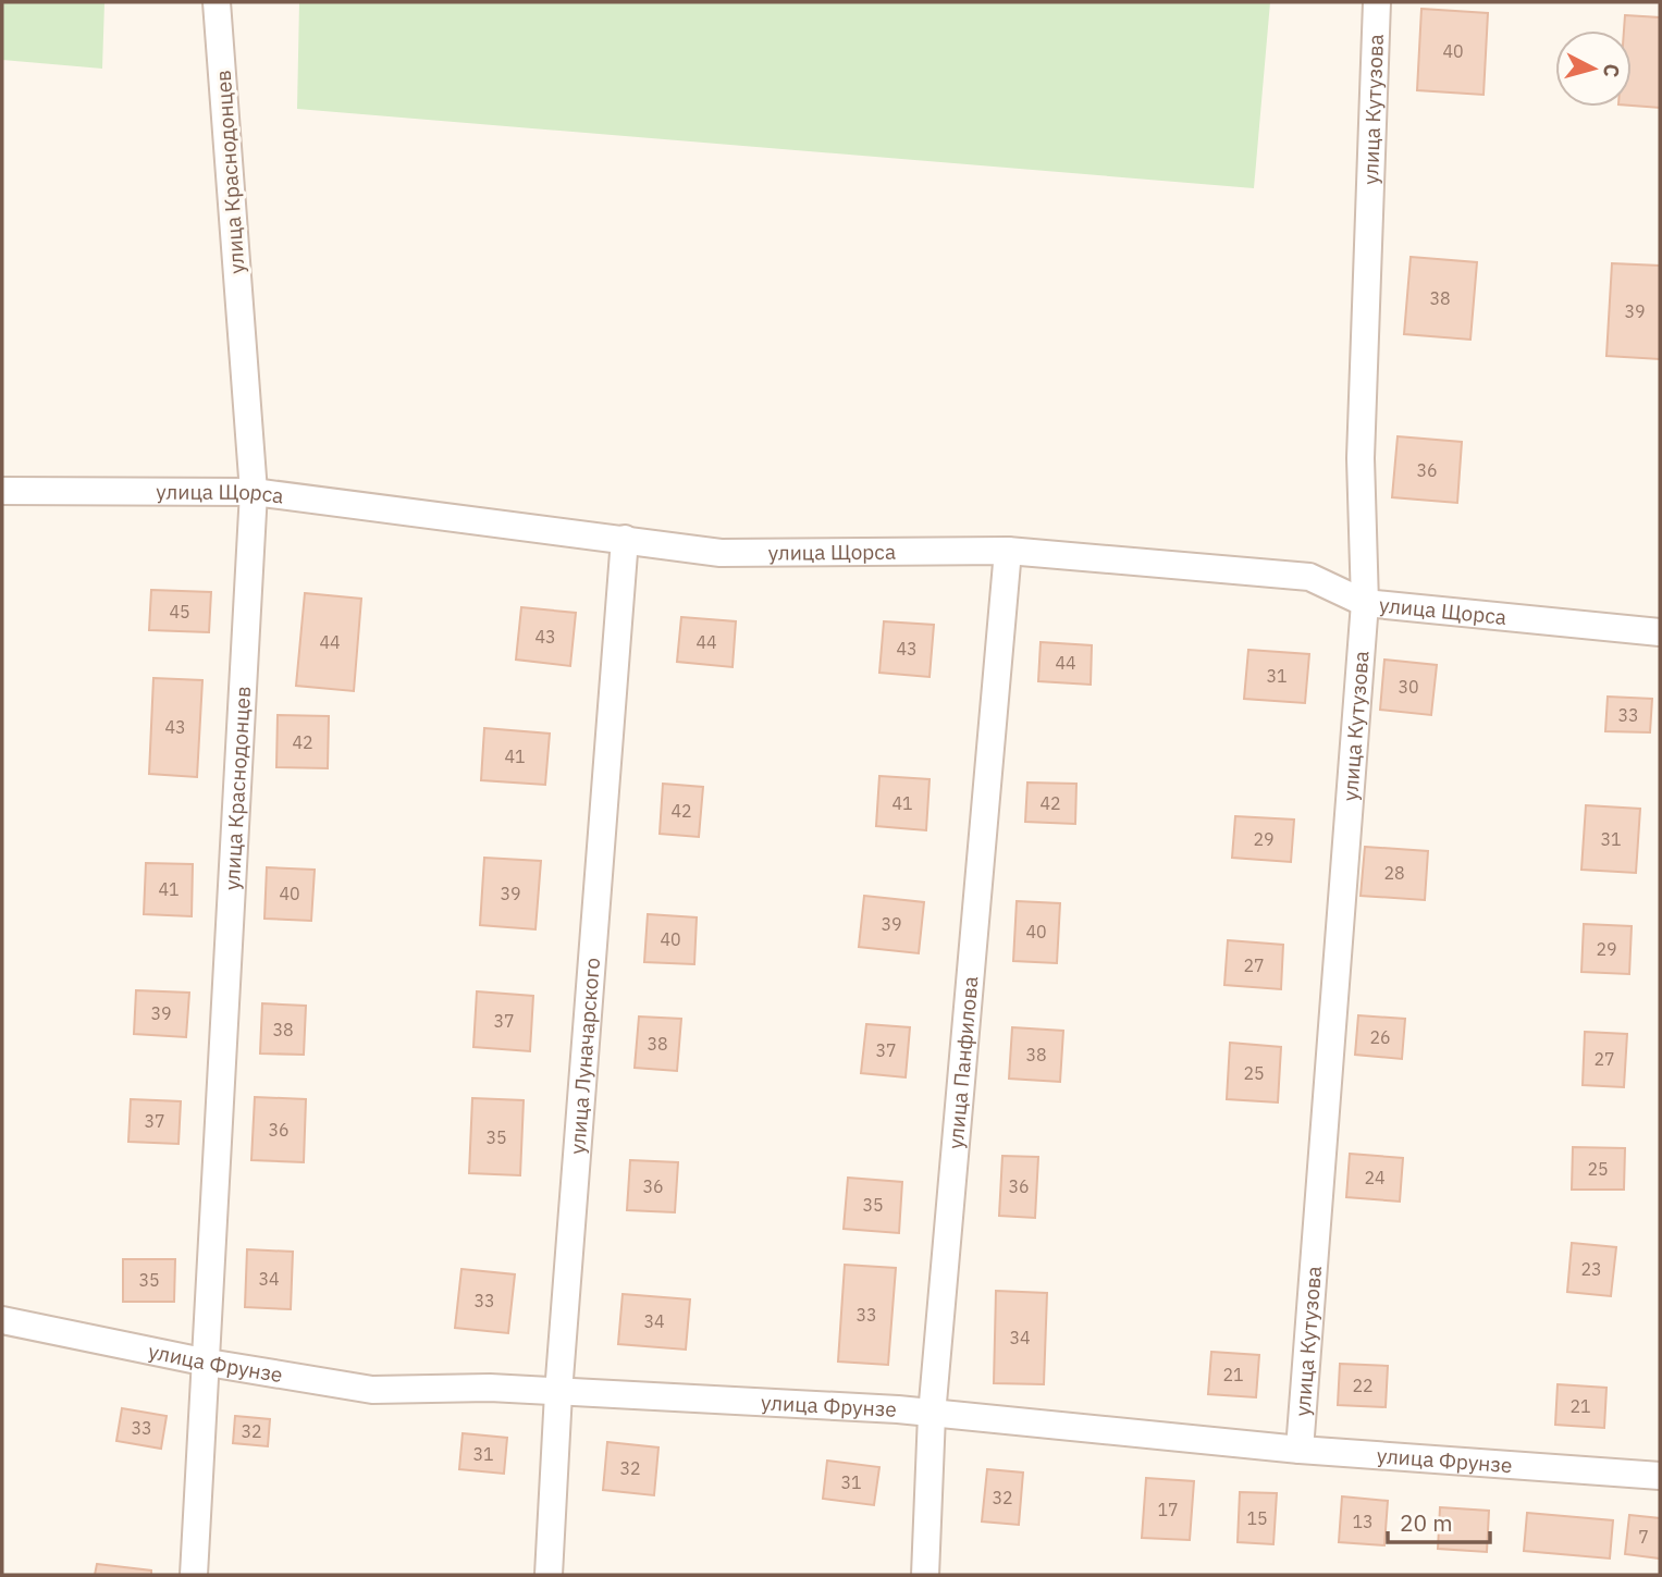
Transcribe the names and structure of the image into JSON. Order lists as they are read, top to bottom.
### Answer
{
  "streets": {
    "street": [
      "улица Кутузова",
      "улица Краснодонцев",
      "улица Щорса",
      "улица Луначарского",
      "улица Панфилова",
      "улица Фрунзе"
    ]
  },
  "crossings": [
    ["улица Кутузова", "улица Щорса"],
    ["улица Кутузова", "улица Фрунзе"],
    ["улица Краснодонцев", "улица Щорса"],
    ["улица Краснодонцев", "улица Фрунзе"],
    ["улица Щорса", "улица Луначарского"],
    ["улица Щорса", "улица Панфилова"],
    ["улица Луначарского", "улица Фрунзе"],
    ["улица Панфилова", "улица Фрунзе"]
  ],
  "house_numbers": [
    "40",
    "38",
    "39",
    "36",
    "45",
    "43",
    "44",
    "44",
    "43",
    "44",
    "31",
    "30",
    "33",
    "43",
    "42",
    "41",
    "41",
    "42",
    "42",
    "29",
    "31",
    "28",
    "41",
    "40",
    "39",
    "39",
    "40",
    "40",
    "29",
    "27",
    "39",
    "37",
    "38",
    "26",
    "38",
    "37",
    "38",
    "27",
    "25",
    "37",
    "36",
    "35",
    "25",
    "24",
    "36",
    "36",
    "35",
    "23",
    "34",
    "35",
    "33",
    "33",
    "34",
    "34",
    "21",
    "22",
    "21",
    "33",
    "32",
    "31",
    "32",
    "31",
    "32",
    "17",
    "15",
    "13",
    "7"
  ],
  "scale_bar": "20 m",
  "north": "right"
}
